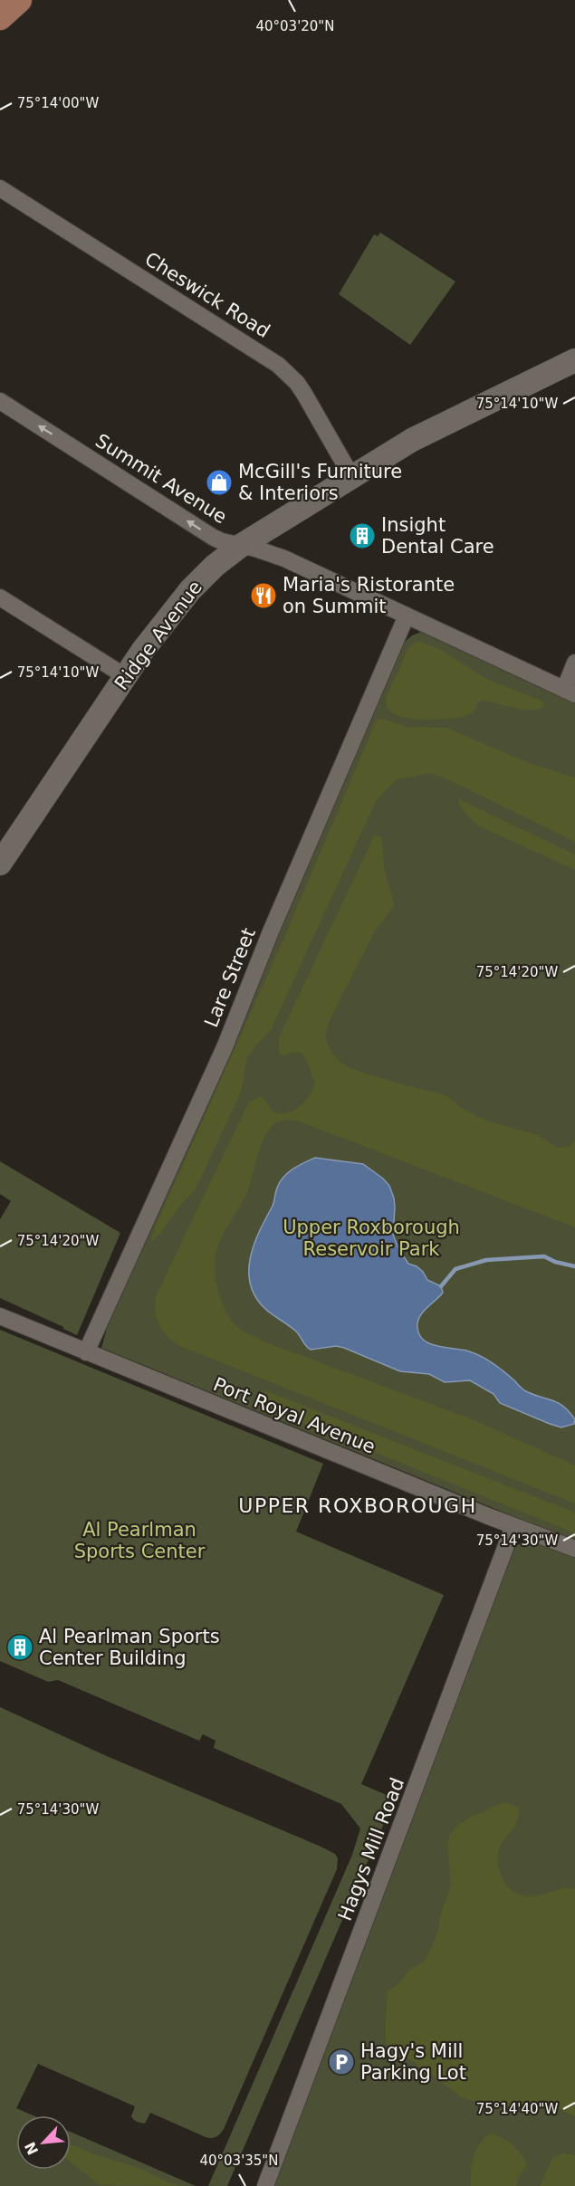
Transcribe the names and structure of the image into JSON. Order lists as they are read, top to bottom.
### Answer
{
  "streets": {
    "main road": ["Ridge Avenue"],
    "street": [
      "Cheswick Road",
      "Summit Avenue",
      "Lare Street",
      "Port Royal Avenue",
      "Hagys Mill Road"
    ]
  },
  "crossings": [
    ["Cheswick Road", "Ridge Avenue"],
    ["Summit Avenue", "Ridge Avenue"],
    ["Summit Avenue", "Lare Street"],
    ["Lare Street", "Port Royal Avenue"],
    ["Port Royal Avenue", "Hagys Mill Road"]
  ],
  "one_way": ["Summit Avenue"],
  "districts": ["UPPER ROXBOROUGH"],
  "parks": ["Upper Roxborough Reservoir Park", "Al Pearlman Sports Center"],
  "places": {
    "shop": ["McGill's Furniture & Interiors"],
    "building": ["Insight Dental Care", "Al Pearlman Sports Center Building"],
    "restaurant": ["Maria's Ristorante on Summit"],
    "parking": ["Hagy's Mill Parking Lot"]
  },
  "north": "bottom left",
  "coordinates": [
    "40°03'20\"N",
    "75°14'00\"W",
    "75°14'10\"W",
    "75°14'20\"W",
    "75°14'30\"W",
    "75°14'40\"W",
    "40°03'35\"N"
  ]
}
